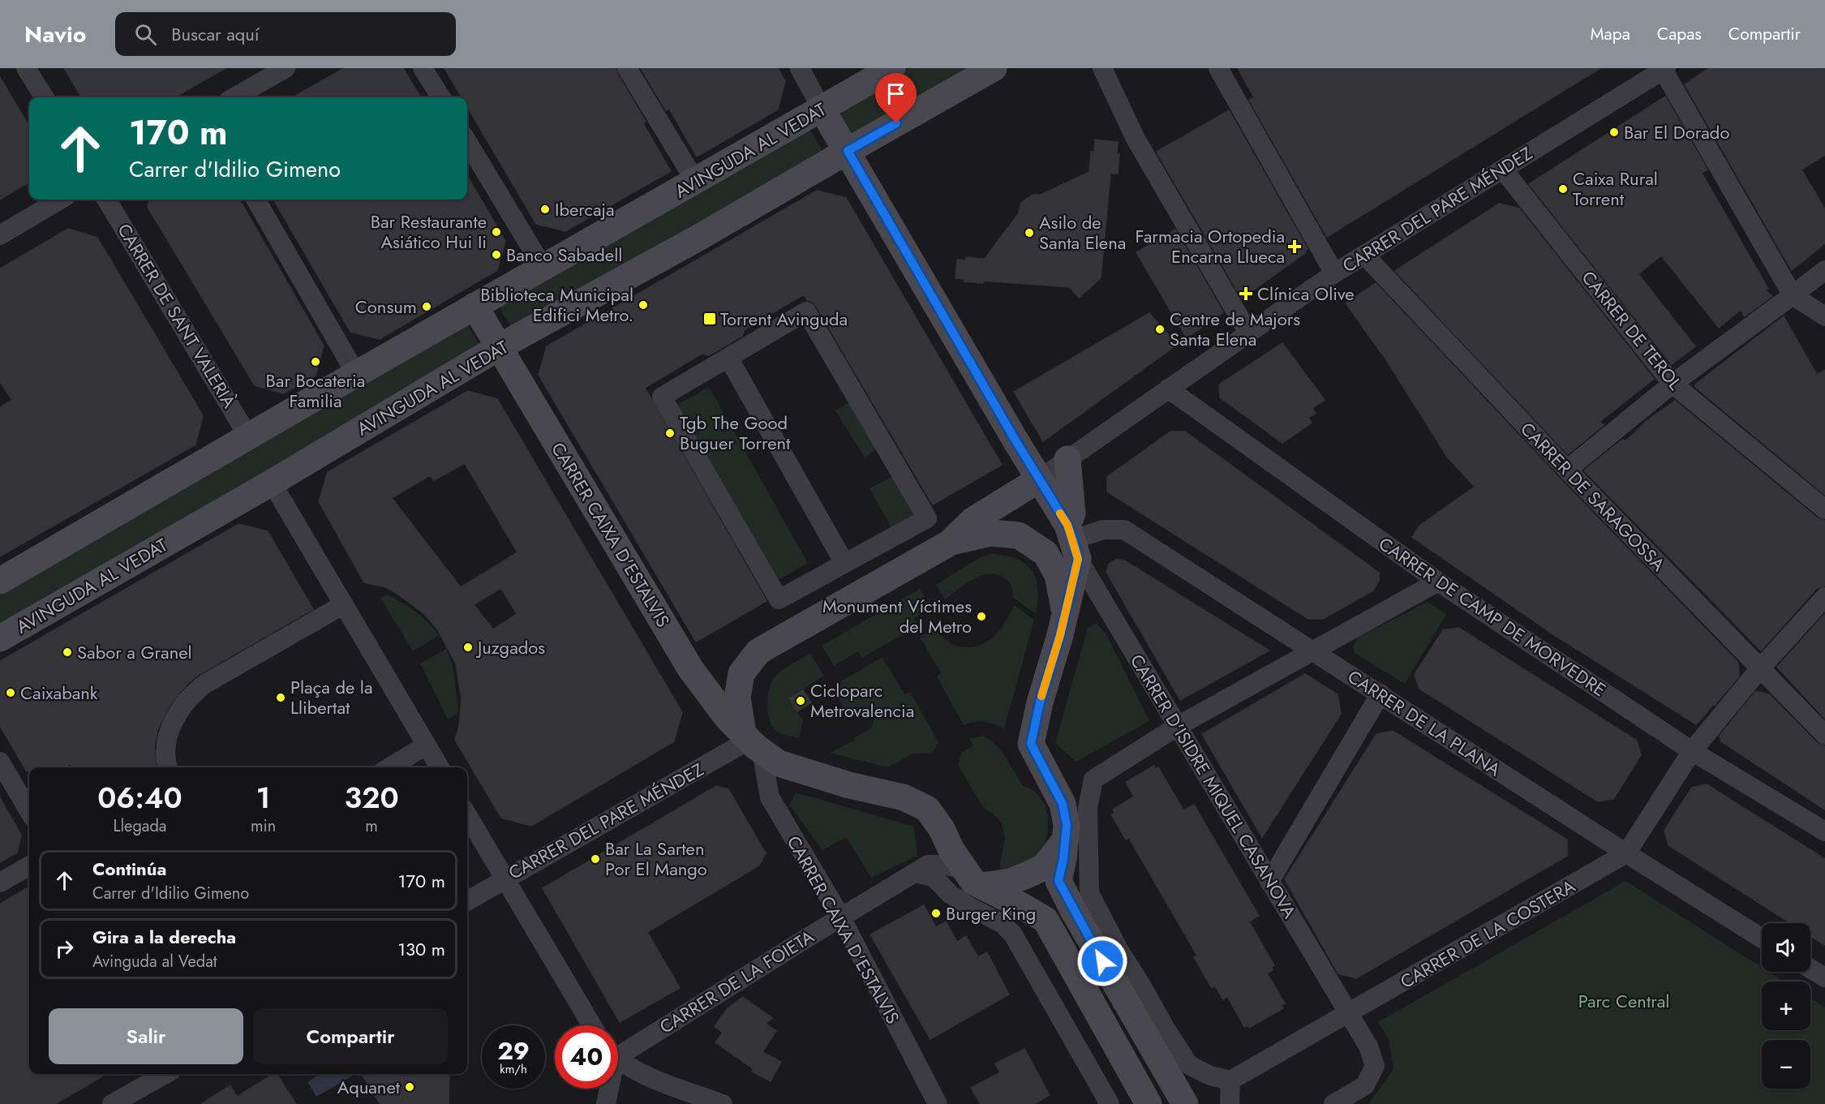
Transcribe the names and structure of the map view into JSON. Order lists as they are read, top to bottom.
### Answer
{
  "streets": {
    "street": [
      "AVINGUDA AL VEDAT",
      "CARRER DEL PARE MÉNDEZ",
      "CARRER DE SANT VALERIÀ",
      "CARRER DE TEROL",
      "CARRER DE SARAGOSSA",
      "CARRER CAIXA D'ESTALVIS",
      "CARRER DE CAMP DE MORVEDRE",
      "CARRER DE LA PLANA",
      "CARRER D'ISIDRE MIQUEL CASANOVA",
      "CARRER DE LA COSTERA",
      "CARRER DE LA FOIETA"
    ]
  },
  "crossings": [
    ["AVINGUDA AL VEDAT", "CARRER DE SANT VALERIÀ"],
    ["AVINGUDA AL VEDAT", "CARRER CAIXA D'ESTALVIS"],
    ["CARRER DEL PARE MÉNDEZ", "CARRER DE TEROL"],
    ["CARRER DEL PARE MÉNDEZ", "CARRER DE SARAGOSSA"],
    ["CARRER DEL PARE MÉNDEZ", "CARRER CAIXA D'ESTALVIS"],
    ["CARRER DEL PARE MÉNDEZ", "CARRER DE CAMP DE MORVEDRE"],
    ["CARRER CAIXA D'ESTALVIS", "CARRER DE LA FOIETA"],
    ["CARRER DE LA PLANA", "CARRER D'ISIDRE MIQUEL CASANOVA"],
    ["CARRER DE LA PLANA", "CARRER DE LA COSTERA"],
    ["CARRER D'ISIDRE MIQUEL CASANOVA", "CARRER DE LA COSTERA"]
  ],
  "parks": ["Parc Central"],
  "places": {
    "other": [
      "Bar El Dorado",
      "Caixa Rural Torrent",
      "Ibercaja",
      "Bar Restaurante Asiático Hui Ii",
      "Asilo de Santa Elena",
      "Banco Sabadell",
      "Biblioteca Municipal Edifici Metro.",
      "Consum",
      "Centre de Majors Santa Elena",
      "Bar Bocateria Familia",
      "Tgb The Good Buguer Torrent",
      "Monument Víctimes del Metro",
      "Juzgados",
      "Sabor a Granel",
      "Caixabank",
      "Plaça de la Llibertat",
      "Cicloparc Metrovalencia",
      "Bar La Sarten Por El Mango",
      "Burger King",
      "Aquanet"
    ],
    "health": ["Farmacia Ortopedia Encarna Llueca", "Clínica Olive"],
    "transit": ["Torrent Avinguda"]
  },
  "page": {
    "header": "Navio",
    "search": "Buscar aquí",
    "nav": ["Mapa", "Capas", "Compartir"],
    "turn": ["170 m", "Carrer d'Idilio Gimeno"],
    "eta": [
      "06:40",
      "Llegada",
      "1",
      "min",
      "320",
      "m"
    ],
    "list": [
      {
        "name": "Continúa",
        "note": "Carrer d'Idilio Gimeno",
        "value": "170 m"
      },
      {
        "name": "Gira a la derecha",
        "note": "Avinguda al Vedat",
        "value": "130 m"
      }
    ],
    "map_buttons": ["+", "−"],
    "buttons": ["Salir", "Compartir"],
    "speed": "29 km/h",
    "limit": "40"
  }
}
